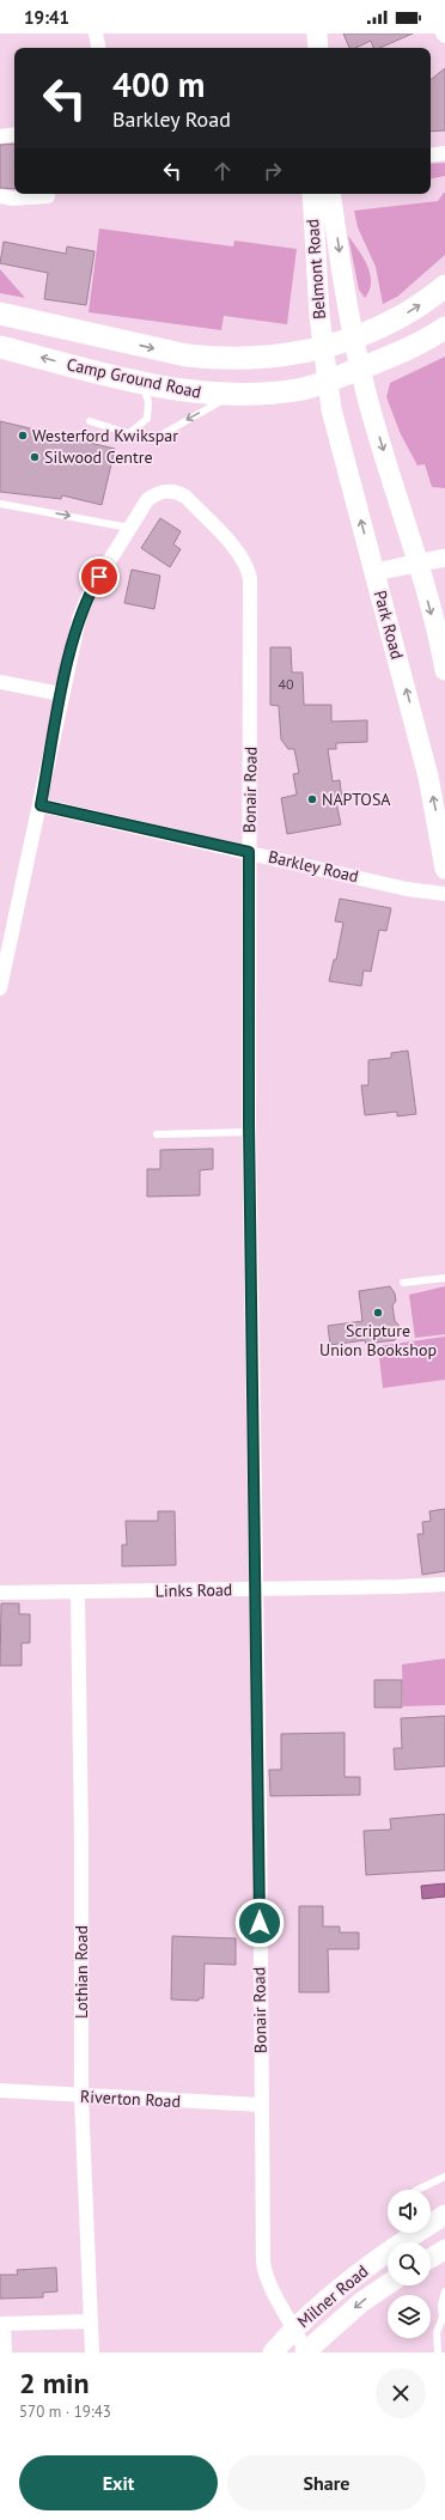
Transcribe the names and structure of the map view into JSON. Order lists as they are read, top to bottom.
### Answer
{
  "streets": {
    "main road": [
      "Belmont Road",
      "Camp Ground Road",
      "Park Road",
      "Milner Road"
    ],
    "street": [
      "Bonair Road",
      "Barkley Road",
      "Links Road",
      "Lothian Road",
      "Riverton Road"
    ]
  },
  "crossings": [
    ["Belmont Road", "Camp Ground Road"],
    ["Belmont Road", "Park Road"],
    ["Camp Ground Road", "Park Road"],
    ["Bonair Road", "Barkley Road"],
    ["Bonair Road", "Links Road"],
    ["Bonair Road", "Riverton Road"],
    ["Bonair Road", "Milner Road"],
    ["Links Road", "Lothian Road"],
    ["Lothian Road", "Riverton Road"]
  ],
  "places": [
    "Westerford Kwikspar",
    "Silwood Centre",
    "NAPTOSA",
    "Scripture Union Bookshop"
  ],
  "house_numbers": ["40"],
  "page": {
    "status": "19:41",
    "turn": ["400 m", "Barkley Road"],
    "heading": ["2 min", "570 m · 19:43"],
    "buttons": ["Exit", "Share"]
  }
}
